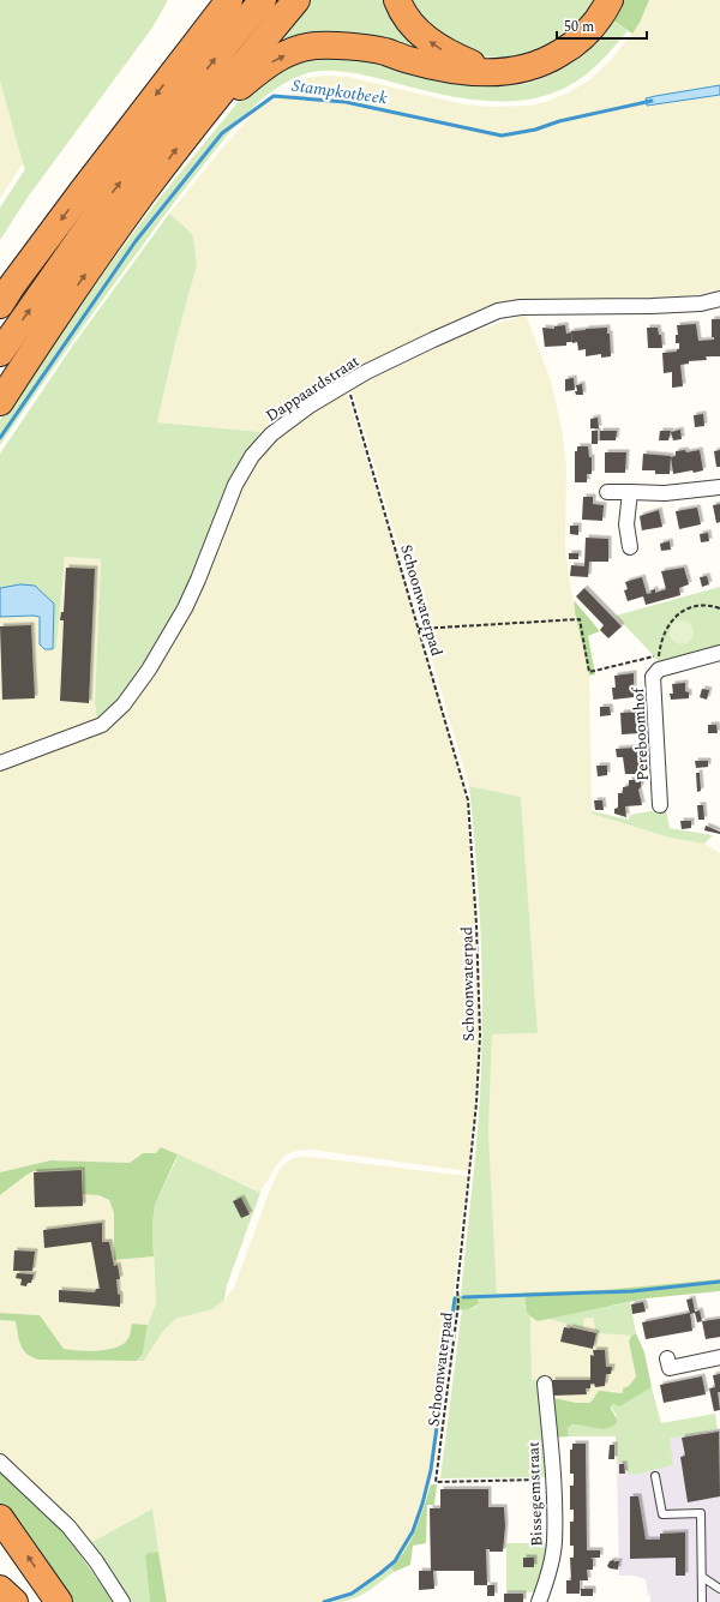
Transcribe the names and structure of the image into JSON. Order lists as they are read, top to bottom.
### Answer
{
  "streets": {
    "street": ["Dappaardstraat", "Pereboomhof", "Bissegemstraat"],
    "path": ["Schoonwaterpad"]
  },
  "crossings": [
    ["Dappaardstraat", "Schoonwaterpad"],
    ["Schoonwaterpad", "Bissegemstraat"]
  ],
  "water": ["Stampkotbeek"],
  "scale_bar": "50 m"
}
